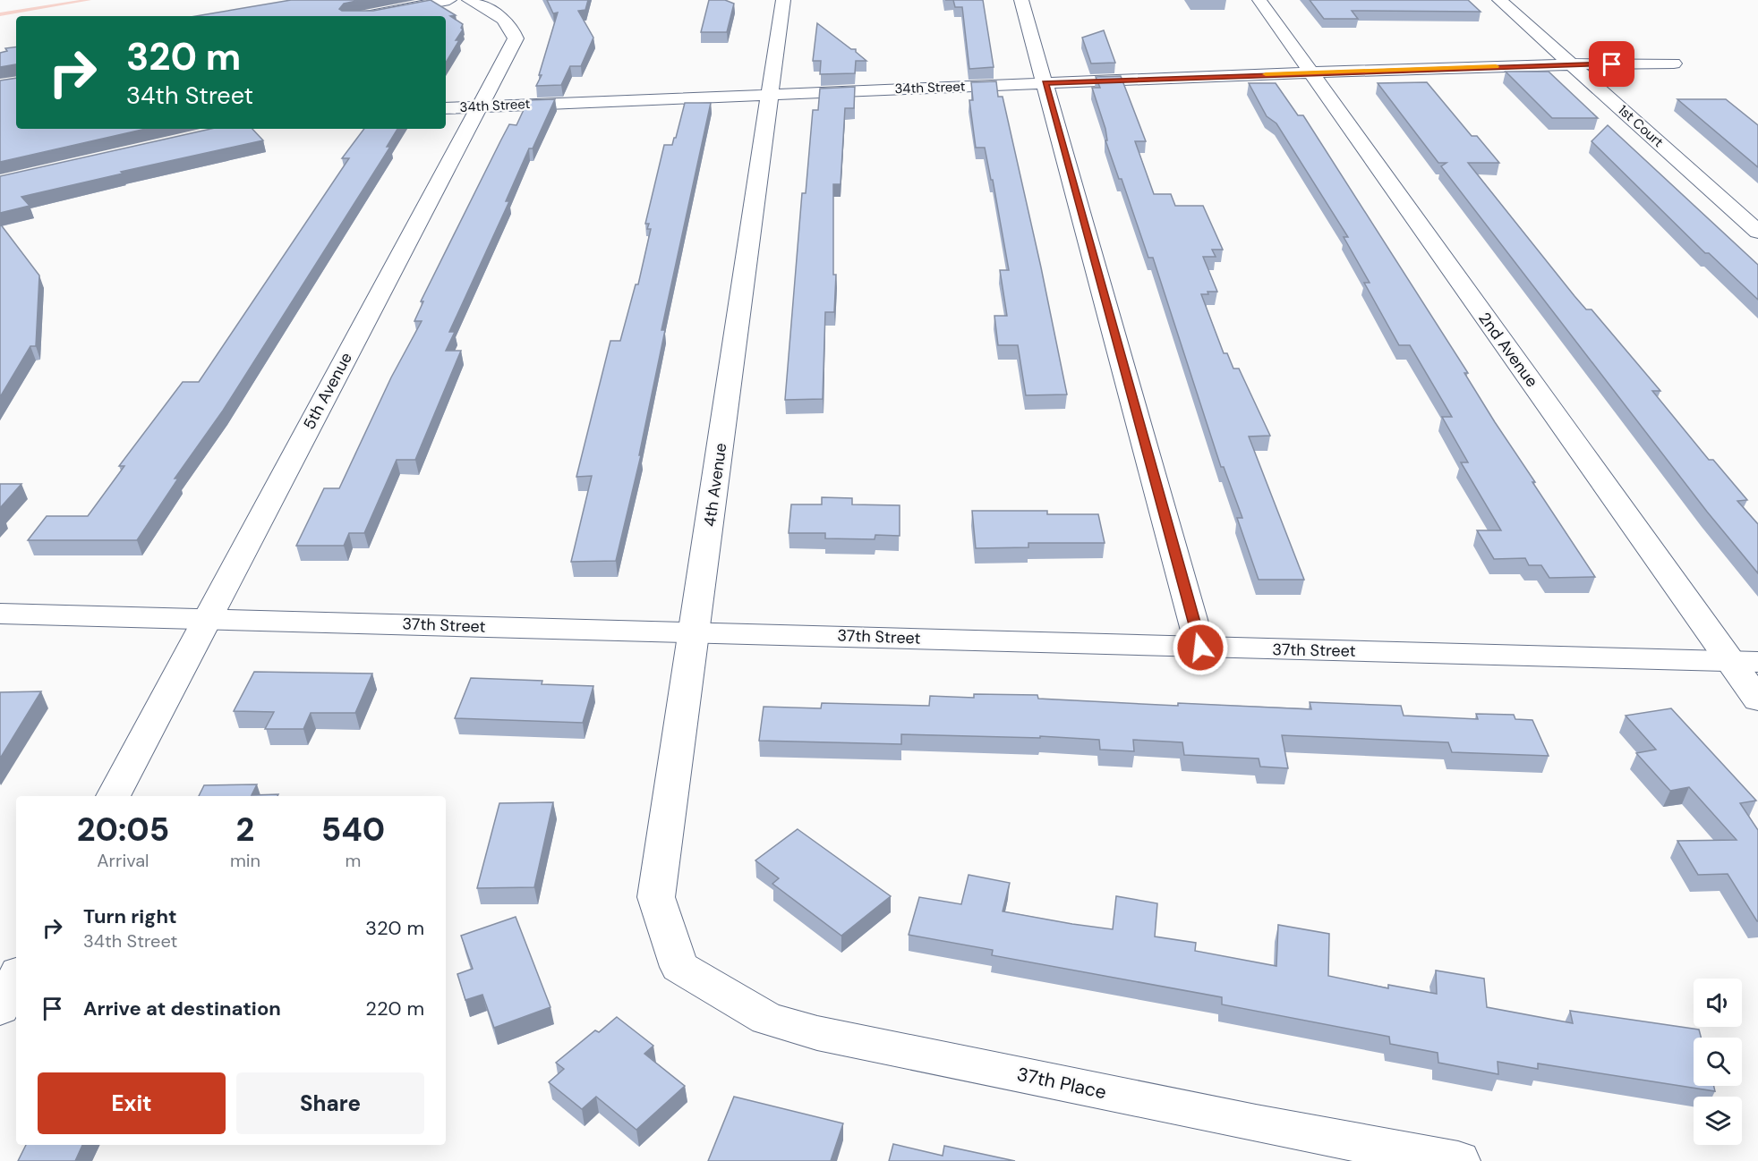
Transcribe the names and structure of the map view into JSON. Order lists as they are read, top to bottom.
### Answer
{
  "streets": {
    "street": [
      "34th Street",
      "1st Court",
      "2nd Avenue",
      "5th Avenue",
      "4th Avenue",
      "37th Street",
      "37th Place"
    ]
  },
  "crossings": [
    ["34th Street", "1st Court"],
    ["34th Street", "2nd Avenue"],
    ["34th Street", "5th Avenue"],
    ["34th Street", "4th Avenue"],
    ["2nd Avenue", "37th Street"],
    ["5th Avenue", "37th Street"],
    ["4th Avenue", "37th Street"],
    ["4th Avenue", "37th Place"]
  ],
  "page": {
    "turn": ["320 m", "34th Street"],
    "eta": [
      "20:05",
      "Arrival",
      "2",
      "min",
      "540",
      "m"
    ],
    "list": [
      {
        "name": "Turn right",
        "note": "34th Street",
        "value": "320 m"
      },
      {
        "name": "Arrive at destination",
        "value": "220 m"
      }
    ],
    "buttons": ["Exit", "Share"]
  }
}
